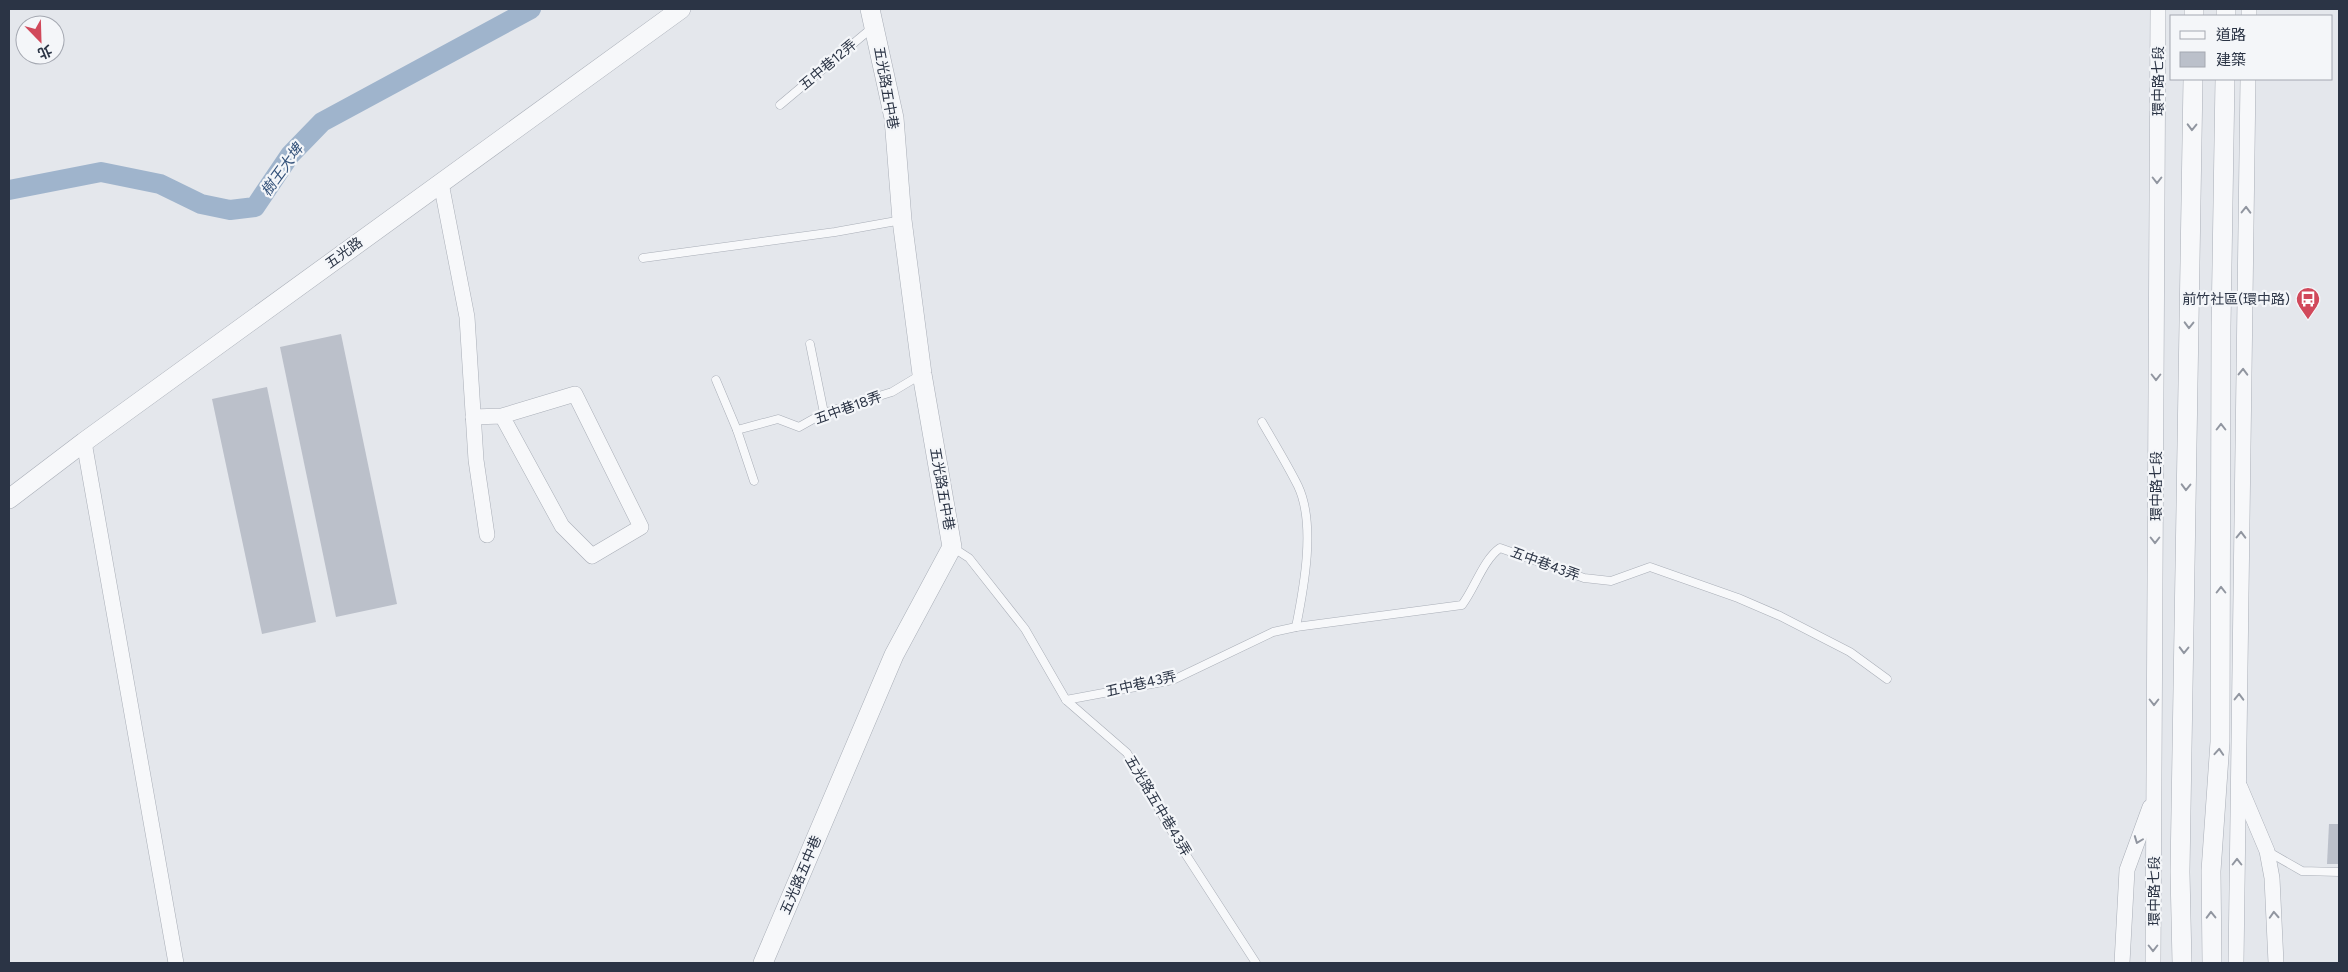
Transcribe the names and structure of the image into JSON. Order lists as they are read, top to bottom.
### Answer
{
  "streets": {
    "street": ["環中路七段", "五光路五中巷", "五光路"],
    "lane": [
      "五中巷12弄",
      "五中巷18弄",
      "五中巷43弄",
      "五光路五中巷43弄"
    ]
  },
  "crossings": [
    ["五中巷12弄", "五光路五中巷"],
    ["五光路五中巷", "五中巷18弄"],
    ["五光路五中巷", "五光路五中巷43弄"],
    ["五中巷43弄", "五光路五中巷43弄"]
  ],
  "water": ["樹王大埤"],
  "places": {
    "bus stop": ["前竹社區(環中路)"]
  },
  "legend": ["道路", "建築"],
  "north": "bottom right"
}
